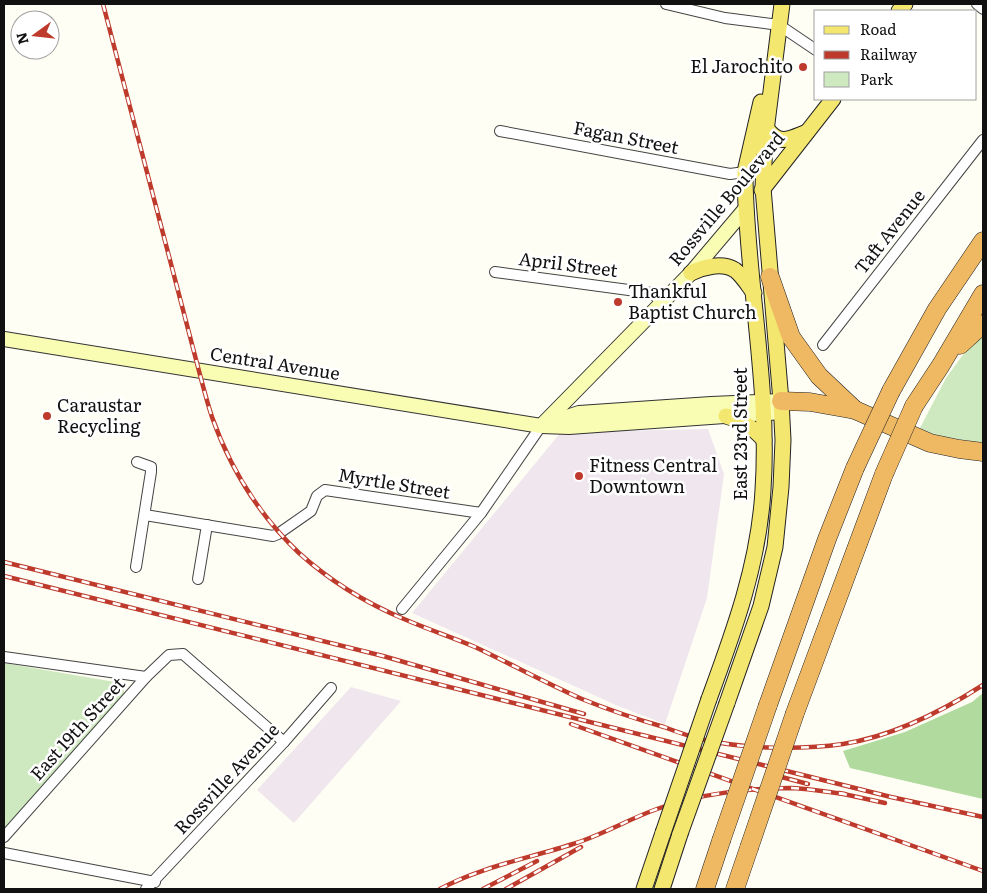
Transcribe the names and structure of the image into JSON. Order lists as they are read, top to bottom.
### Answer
{
  "streets": {
    "main road": ["Rossville Boulevard", "Central Avenue", "East 23rd Street"],
    "street": [
      "Fagan Street",
      "Taft Avenue",
      "April Street",
      "Myrtle Street",
      "East 19th Street",
      "Rossville Avenue"
    ]
  },
  "crossings": [
    ["Fagan Street", "East 23rd Street"],
    ["Rossville Boulevard", "April Street"],
    ["Rossville Boulevard", "Central Avenue"],
    ["Rossville Boulevard", "East 23rd Street"],
    ["Central Avenue", "East 23rd Street"],
    ["East 19th Street", "Rossville Avenue"]
  ],
  "places": [
    "El Jarochito",
    "Thankful Baptist Church",
    "Caraustar Recycling",
    "Fitness Central Downtown"
  ],
  "legend": ["Road", "Railway", "Park"],
  "north": "left"
}
